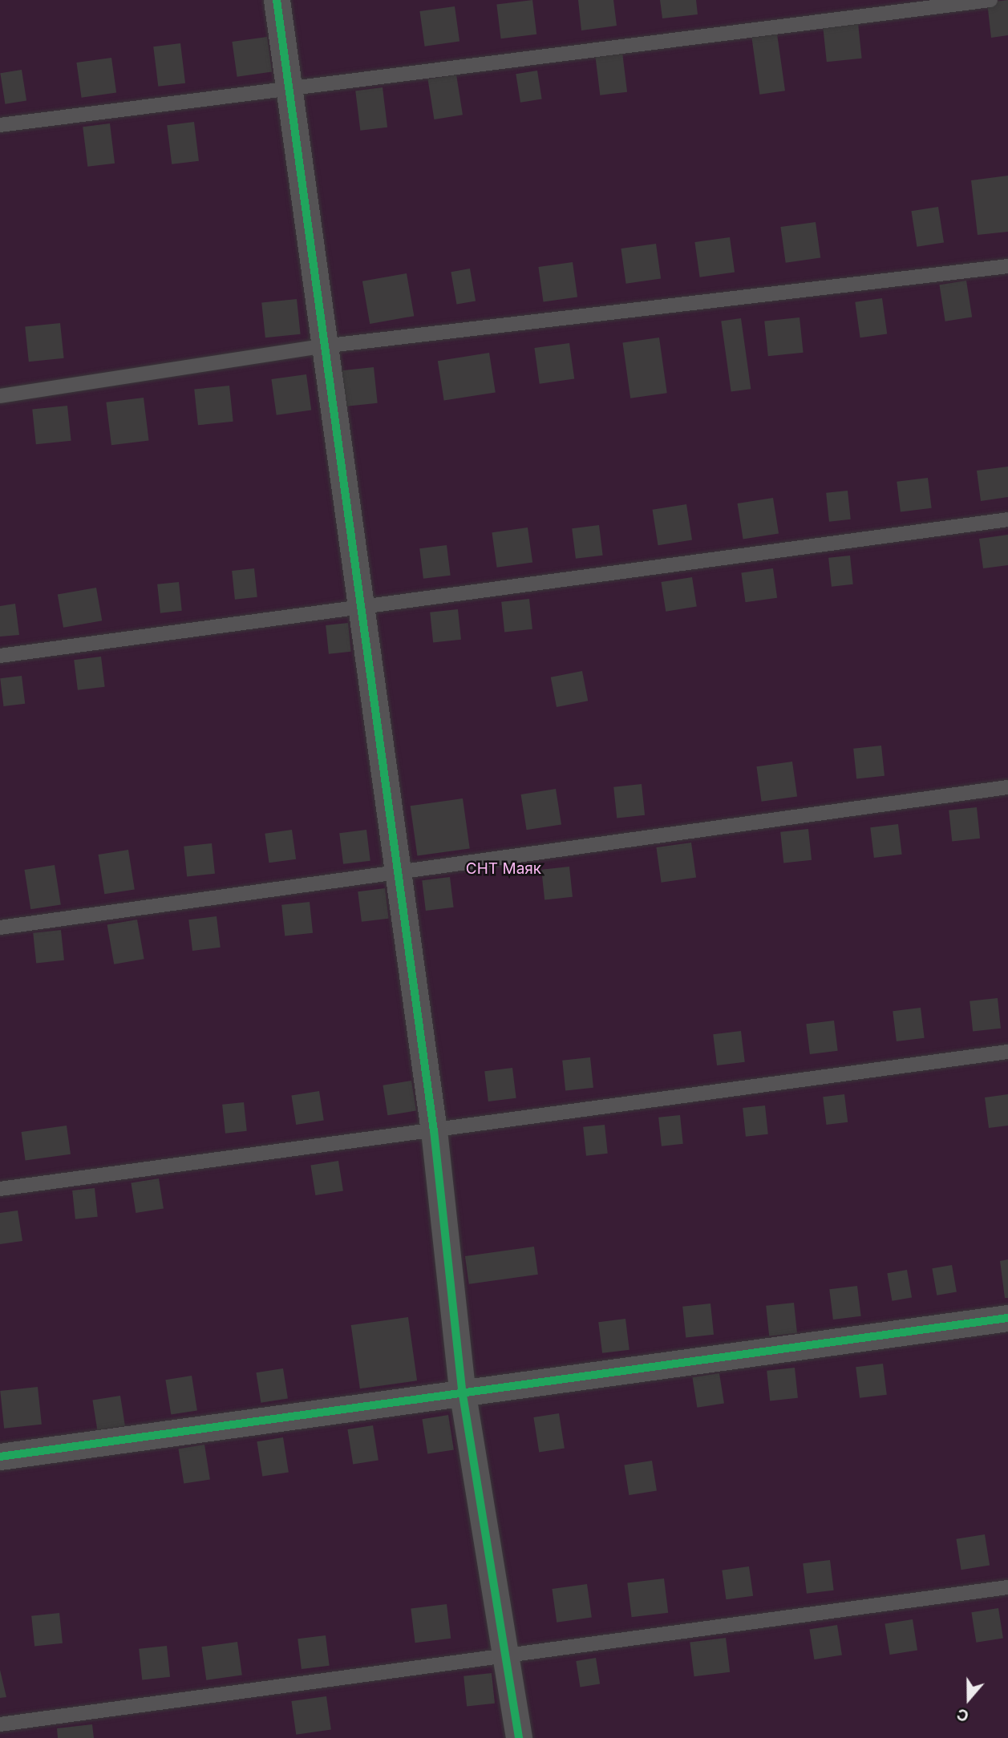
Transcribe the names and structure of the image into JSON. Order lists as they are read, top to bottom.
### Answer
{
  "parks": ["СНТ Маяк"],
  "north": "bottom"
}
